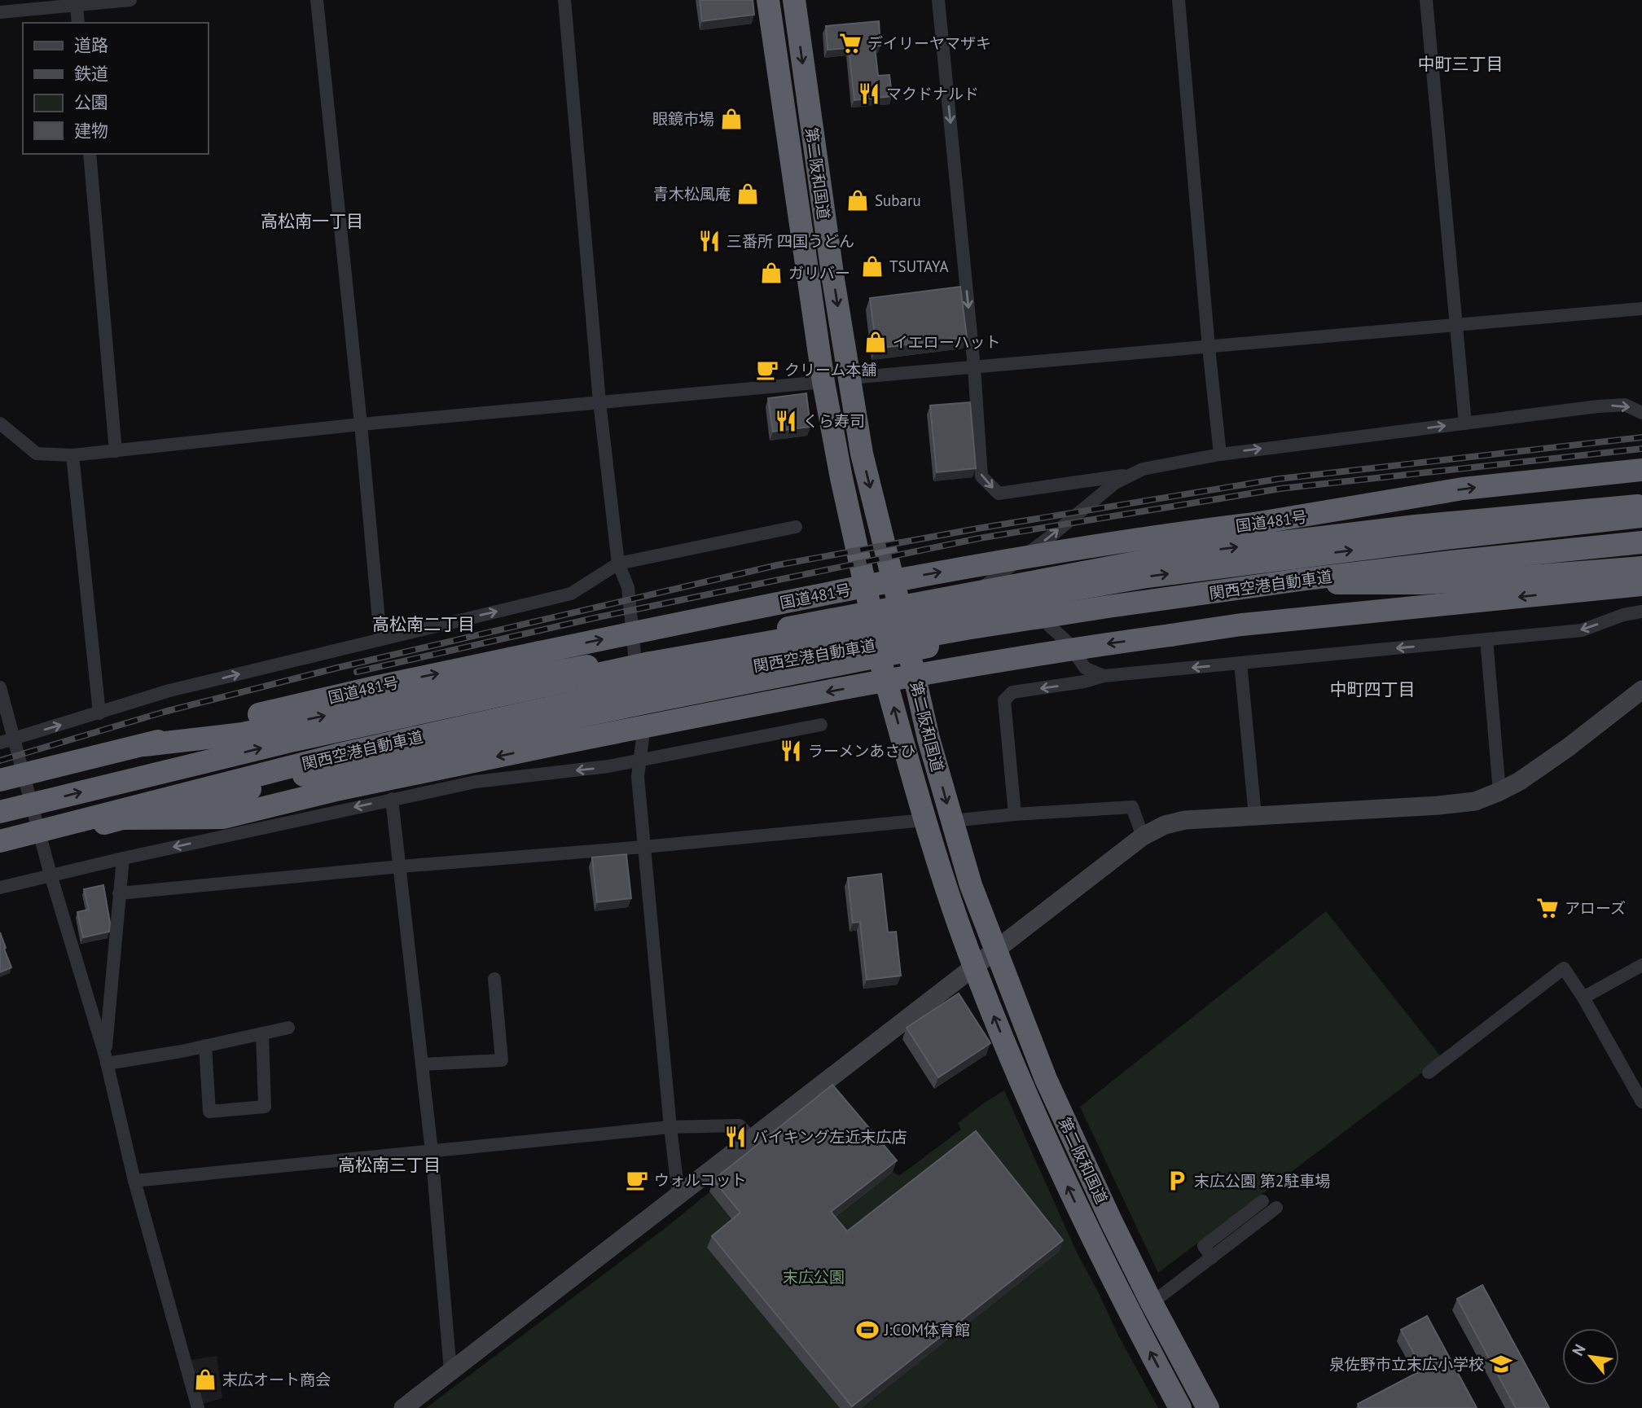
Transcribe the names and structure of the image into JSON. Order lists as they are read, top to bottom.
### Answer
{
  "streets": {
    "highway": ["第二阪和国道", "国道481号", "関西空港自動車道"]
  },
  "districts": [
    "中町三丁目",
    "高松南一丁目",
    "高松南二丁目",
    "中町四丁目",
    "高松南三丁目"
  ],
  "parks": ["末広公園"],
  "places": {
    "supermarket": ["デイリーヤマザキ", "アローズ"],
    "restaurant": [
      "マクドナルド",
      "三番所 四国うどん",
      "くら寿司",
      "ラーメンあさひ",
      "バイキング左近末広店"
    ],
    "shop": [
      "眼鏡市場",
      "青木松風庵",
      "Subaru",
      "TSUTAYA",
      "ガリバー",
      "イエローハット",
      "末広オート商会"
    ],
    "cafe": ["クリーム本舗", "ウォルコット"],
    "parking": ["末広公園 第2駐車場"],
    "sports": ["J:COM体育館"],
    "school or university": ["泉佐野市立末広小学校"]
  },
  "legend": [
    "道路",
    "鉄道",
    "公園",
    "建物"
  ],
  "north": "top left"
}
